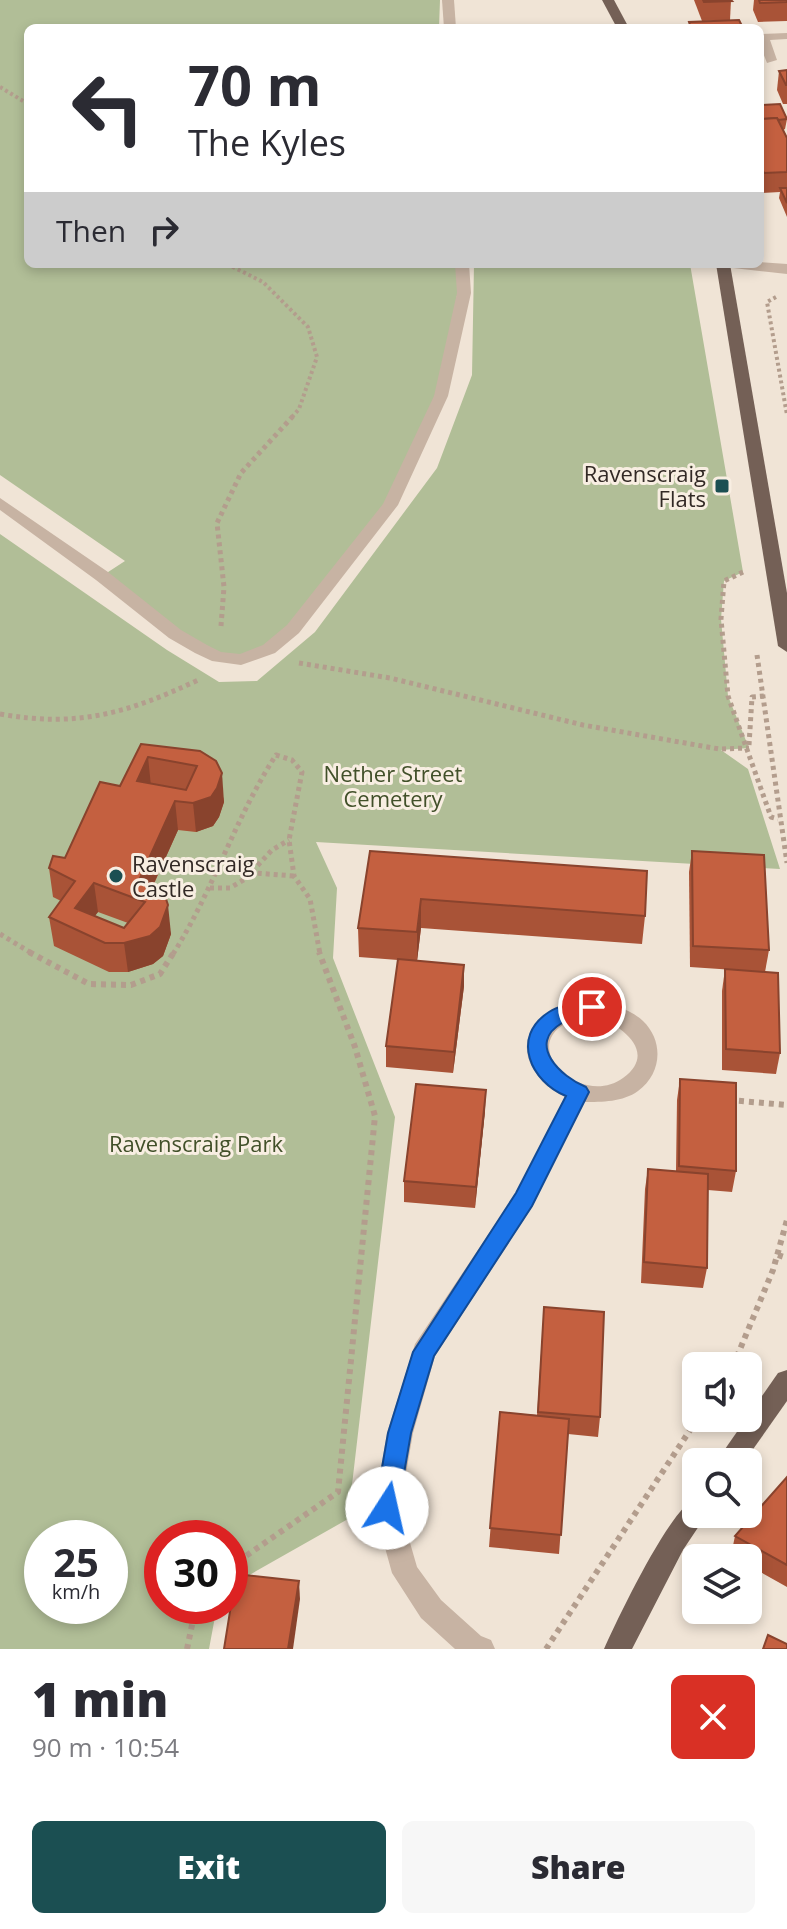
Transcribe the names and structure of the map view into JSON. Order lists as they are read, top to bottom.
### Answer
{
  "parks": ["Nether Street Cemetery", "Ravenscraig Park"],
  "places": {
    "transit": ["Ravenscraig Flats"],
    "other": ["Ravenscraig Castle"]
  },
  "page": {
    "turn": ["70 m", "The Kyles"],
    "then": "Then",
    "speed": "25 km/h",
    "limit": "30",
    "heading": ["1 min", "90 m · 10:54"],
    "buttons": ["Exit", "Share"]
  }
}
